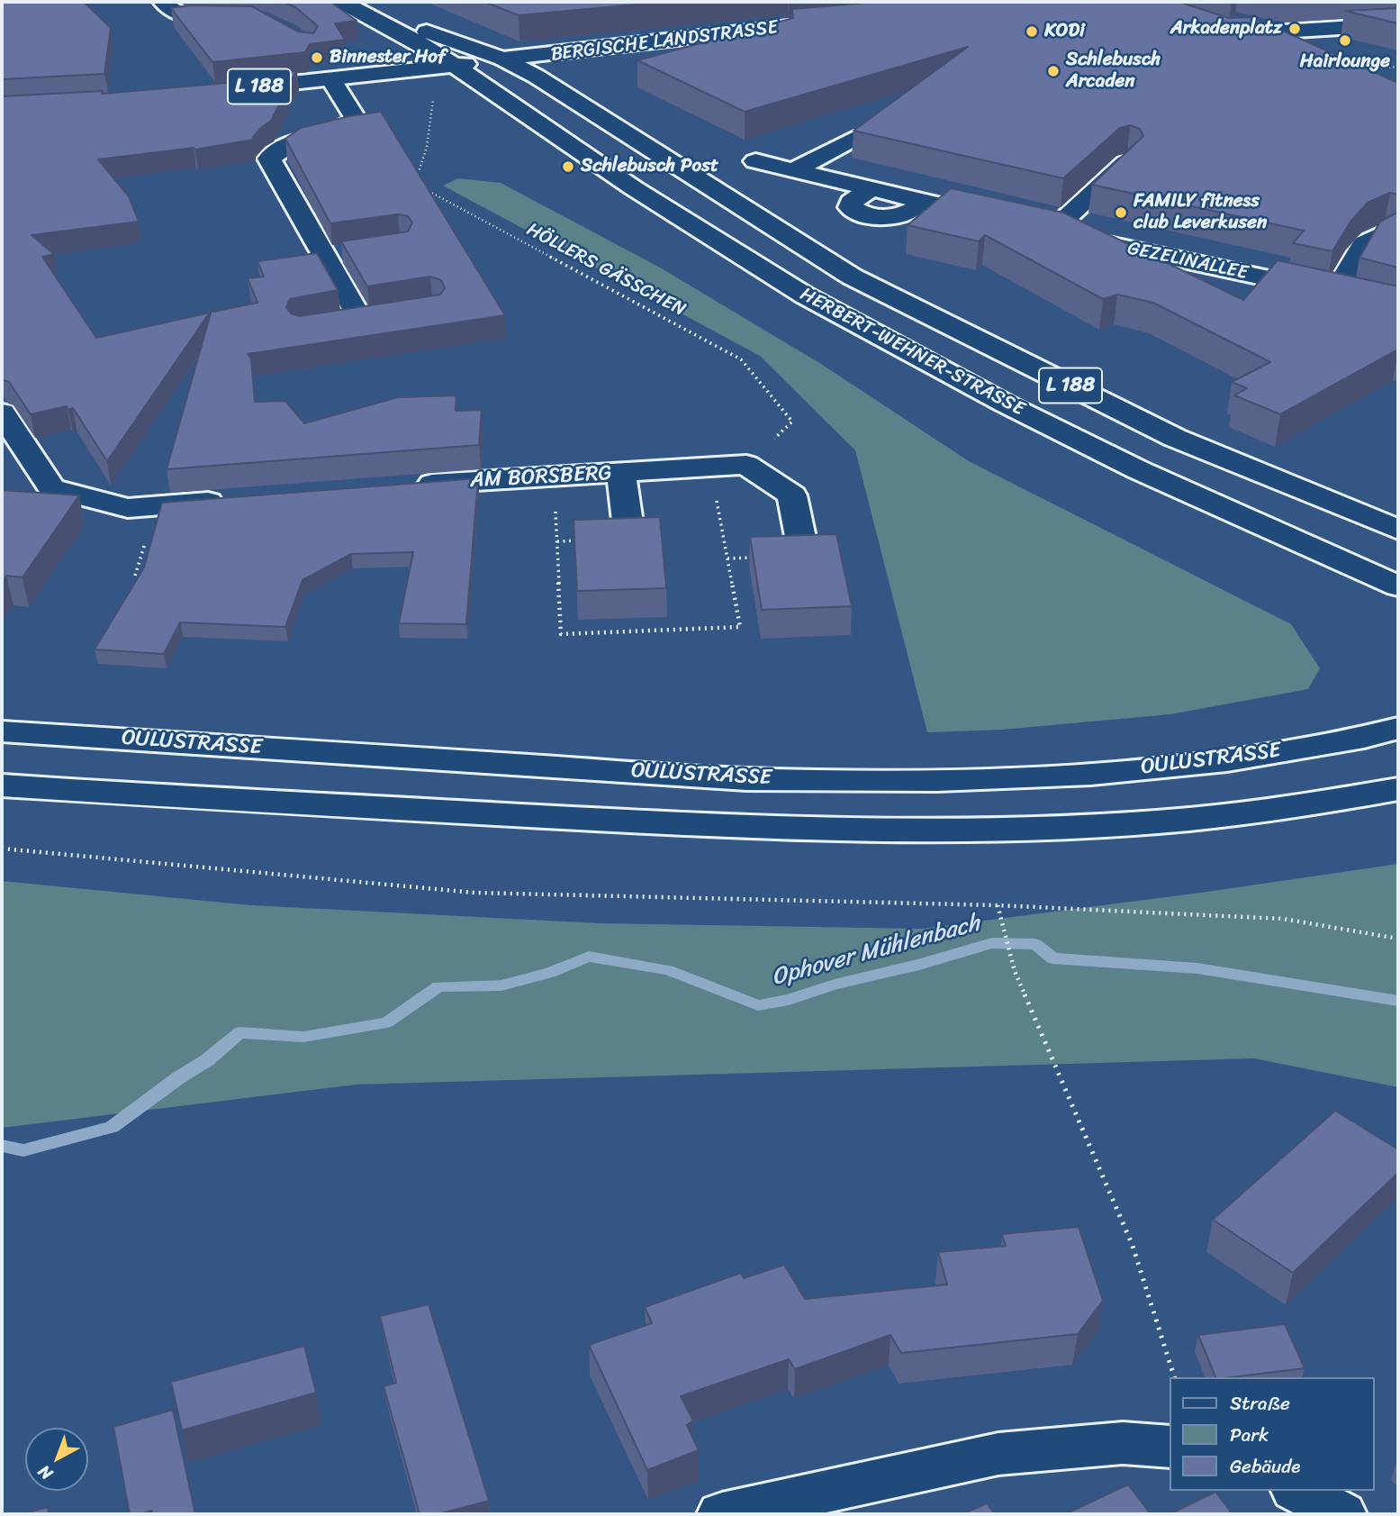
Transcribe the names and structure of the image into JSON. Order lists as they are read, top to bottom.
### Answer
{
  "streets": {
    "main road": [
      "BERGISCHE LANDSTRASSE",
      "L 188",
      "GEZELINALLEE",
      "HERBERT-WEHNER-STRASSE",
      "AM BORSBERG",
      "OULUSTRASSE"
    ],
    "path": ["HÖLLERS GÄSSCHEN"]
  },
  "crossings": [
    ["BERGISCHE LANDSTRASSE", "L 188"],
    ["BERGISCHE LANDSTRASSE", "HERBERT-WEHNER-STRASSE"],
    ["L 188", "HERBERT-WEHNER-STRASSE"],
    ["HÖLLERS GÄSSCHEN", "AM BORSBERG"]
  ],
  "water": ["Ophover Mühlenbach"],
  "places": [
    "Arkadenplatz",
    "KODi",
    "Hairlounge",
    "Binnester Hof",
    "Schlebusch Arcaden",
    "Schlebusch Post",
    "FAMILY fitness club Leverkusen"
  ],
  "legend": ["Straße", "Park", "Gebäude"],
  "north": "bottom left"
}
